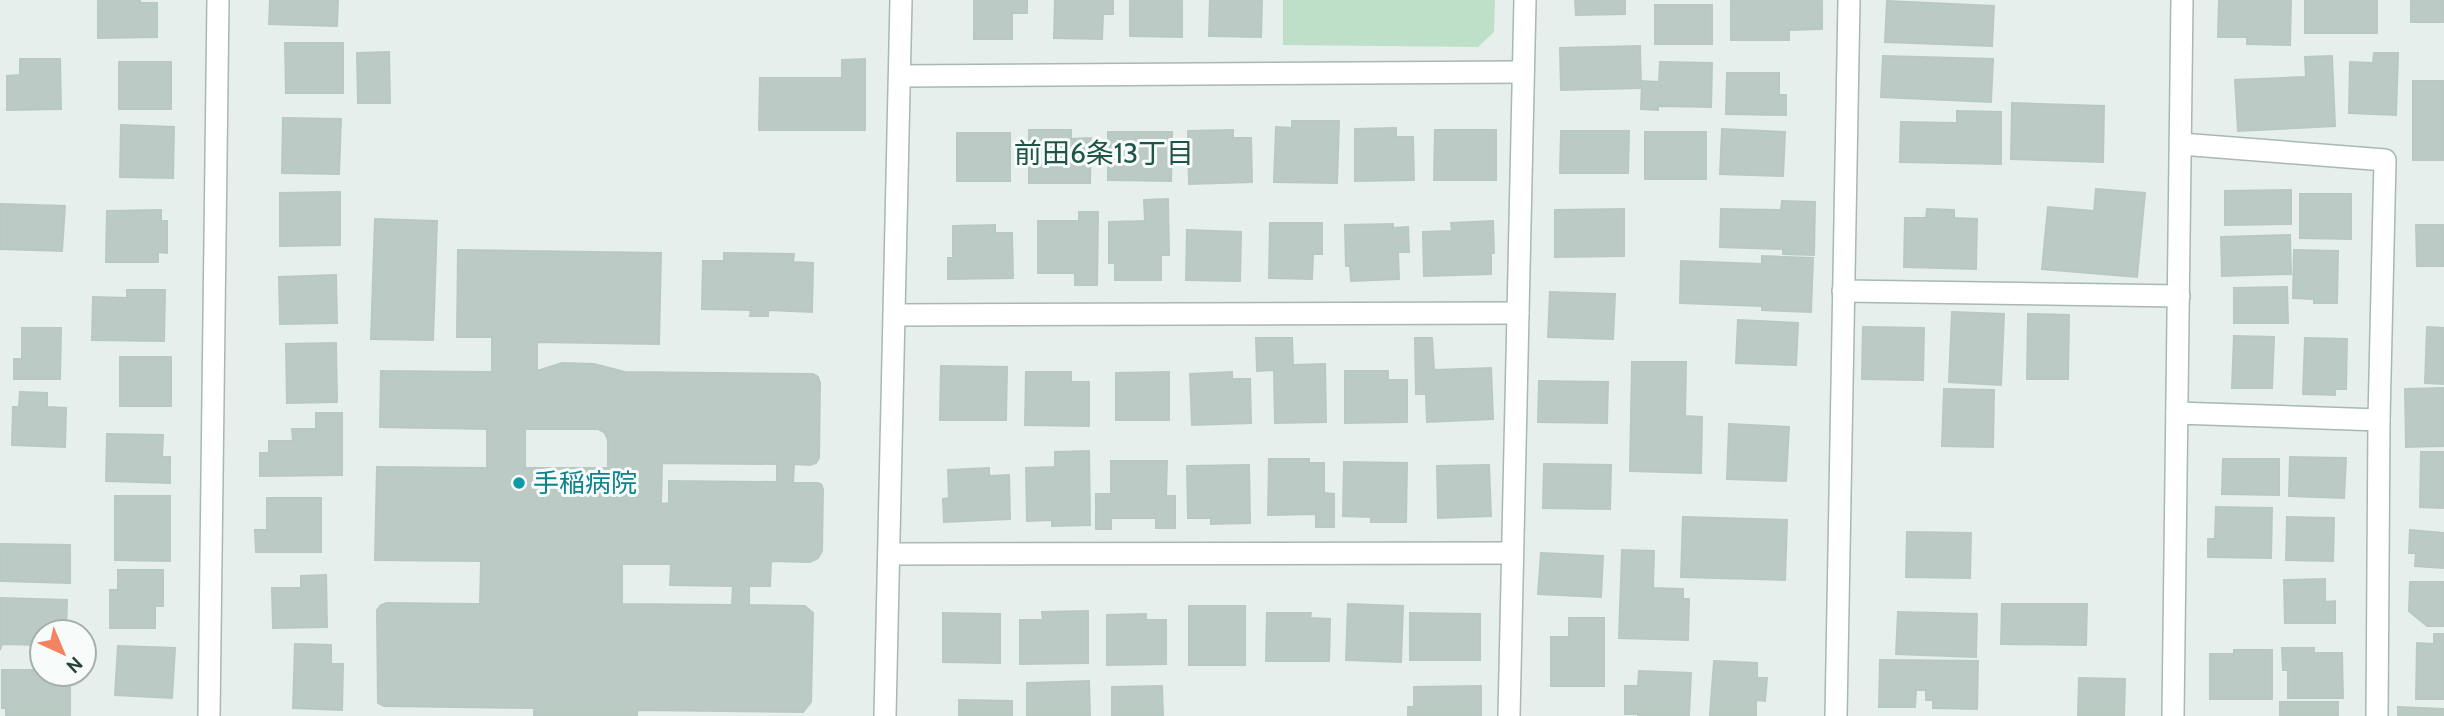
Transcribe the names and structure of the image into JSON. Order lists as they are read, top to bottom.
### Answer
{
  "districts": ["前田6条13丁目"],
  "places": ["手稲病院"],
  "north": "bottom right"
}
